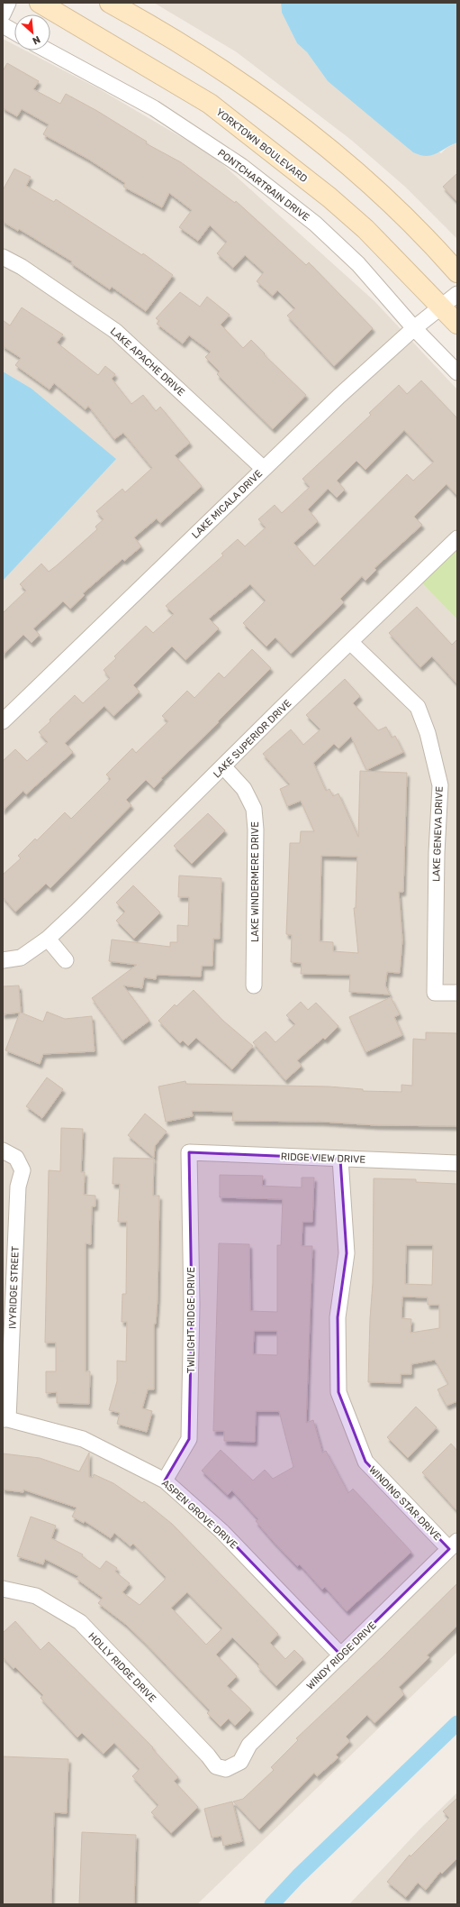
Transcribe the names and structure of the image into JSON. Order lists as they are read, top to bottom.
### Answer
{
  "streets": {
    "main road": ["YORKTOWN BOULEVARD"],
    "street": [
      "PONTCHARTRAIN DRIVE",
      "LAKE APACHE DRIVE",
      "LAKE MICALA DRIVE",
      "LAKE SUPERIOR DRIVE",
      "LAKE GENEVA DRIVE",
      "LAKE WINDERMERE DRIVE",
      "RIDGE VIEW DRIVE",
      "IVYRIDGE STREET",
      "TWILIGHT RIDGE DRIVE",
      "WINDING STAR DRIVE",
      "ASPEN GROVE DRIVE",
      "WINDY RIDGE DRIVE",
      "HOLLY RIDGE DRIVE"
    ]
  },
  "crossings": [
    ["YORKTOWN BOULEVARD", "LAKE MICALA DRIVE"],
    ["PONTCHARTRAIN DRIVE", "LAKE MICALA DRIVE"],
    ["LAKE APACHE DRIVE", "LAKE MICALA DRIVE"],
    ["LAKE SUPERIOR DRIVE", "LAKE GENEVA DRIVE"],
    ["LAKE SUPERIOR DRIVE", "LAKE WINDERMERE DRIVE"],
    ["RIDGE VIEW DRIVE", "TWILIGHT RIDGE DRIVE"],
    ["RIDGE VIEW DRIVE", "WINDING STAR DRIVE"],
    ["IVYRIDGE STREET", "ASPEN GROVE DRIVE"],
    ["TWILIGHT RIDGE DRIVE", "ASPEN GROVE DRIVE"],
    ["WINDING STAR DRIVE", "WINDY RIDGE DRIVE"],
    ["ASPEN GROVE DRIVE", "WINDY RIDGE DRIVE"],
    ["WINDY RIDGE DRIVE", "HOLLY RIDGE DRIVE"]
  ],
  "north": "bottom right"
}
